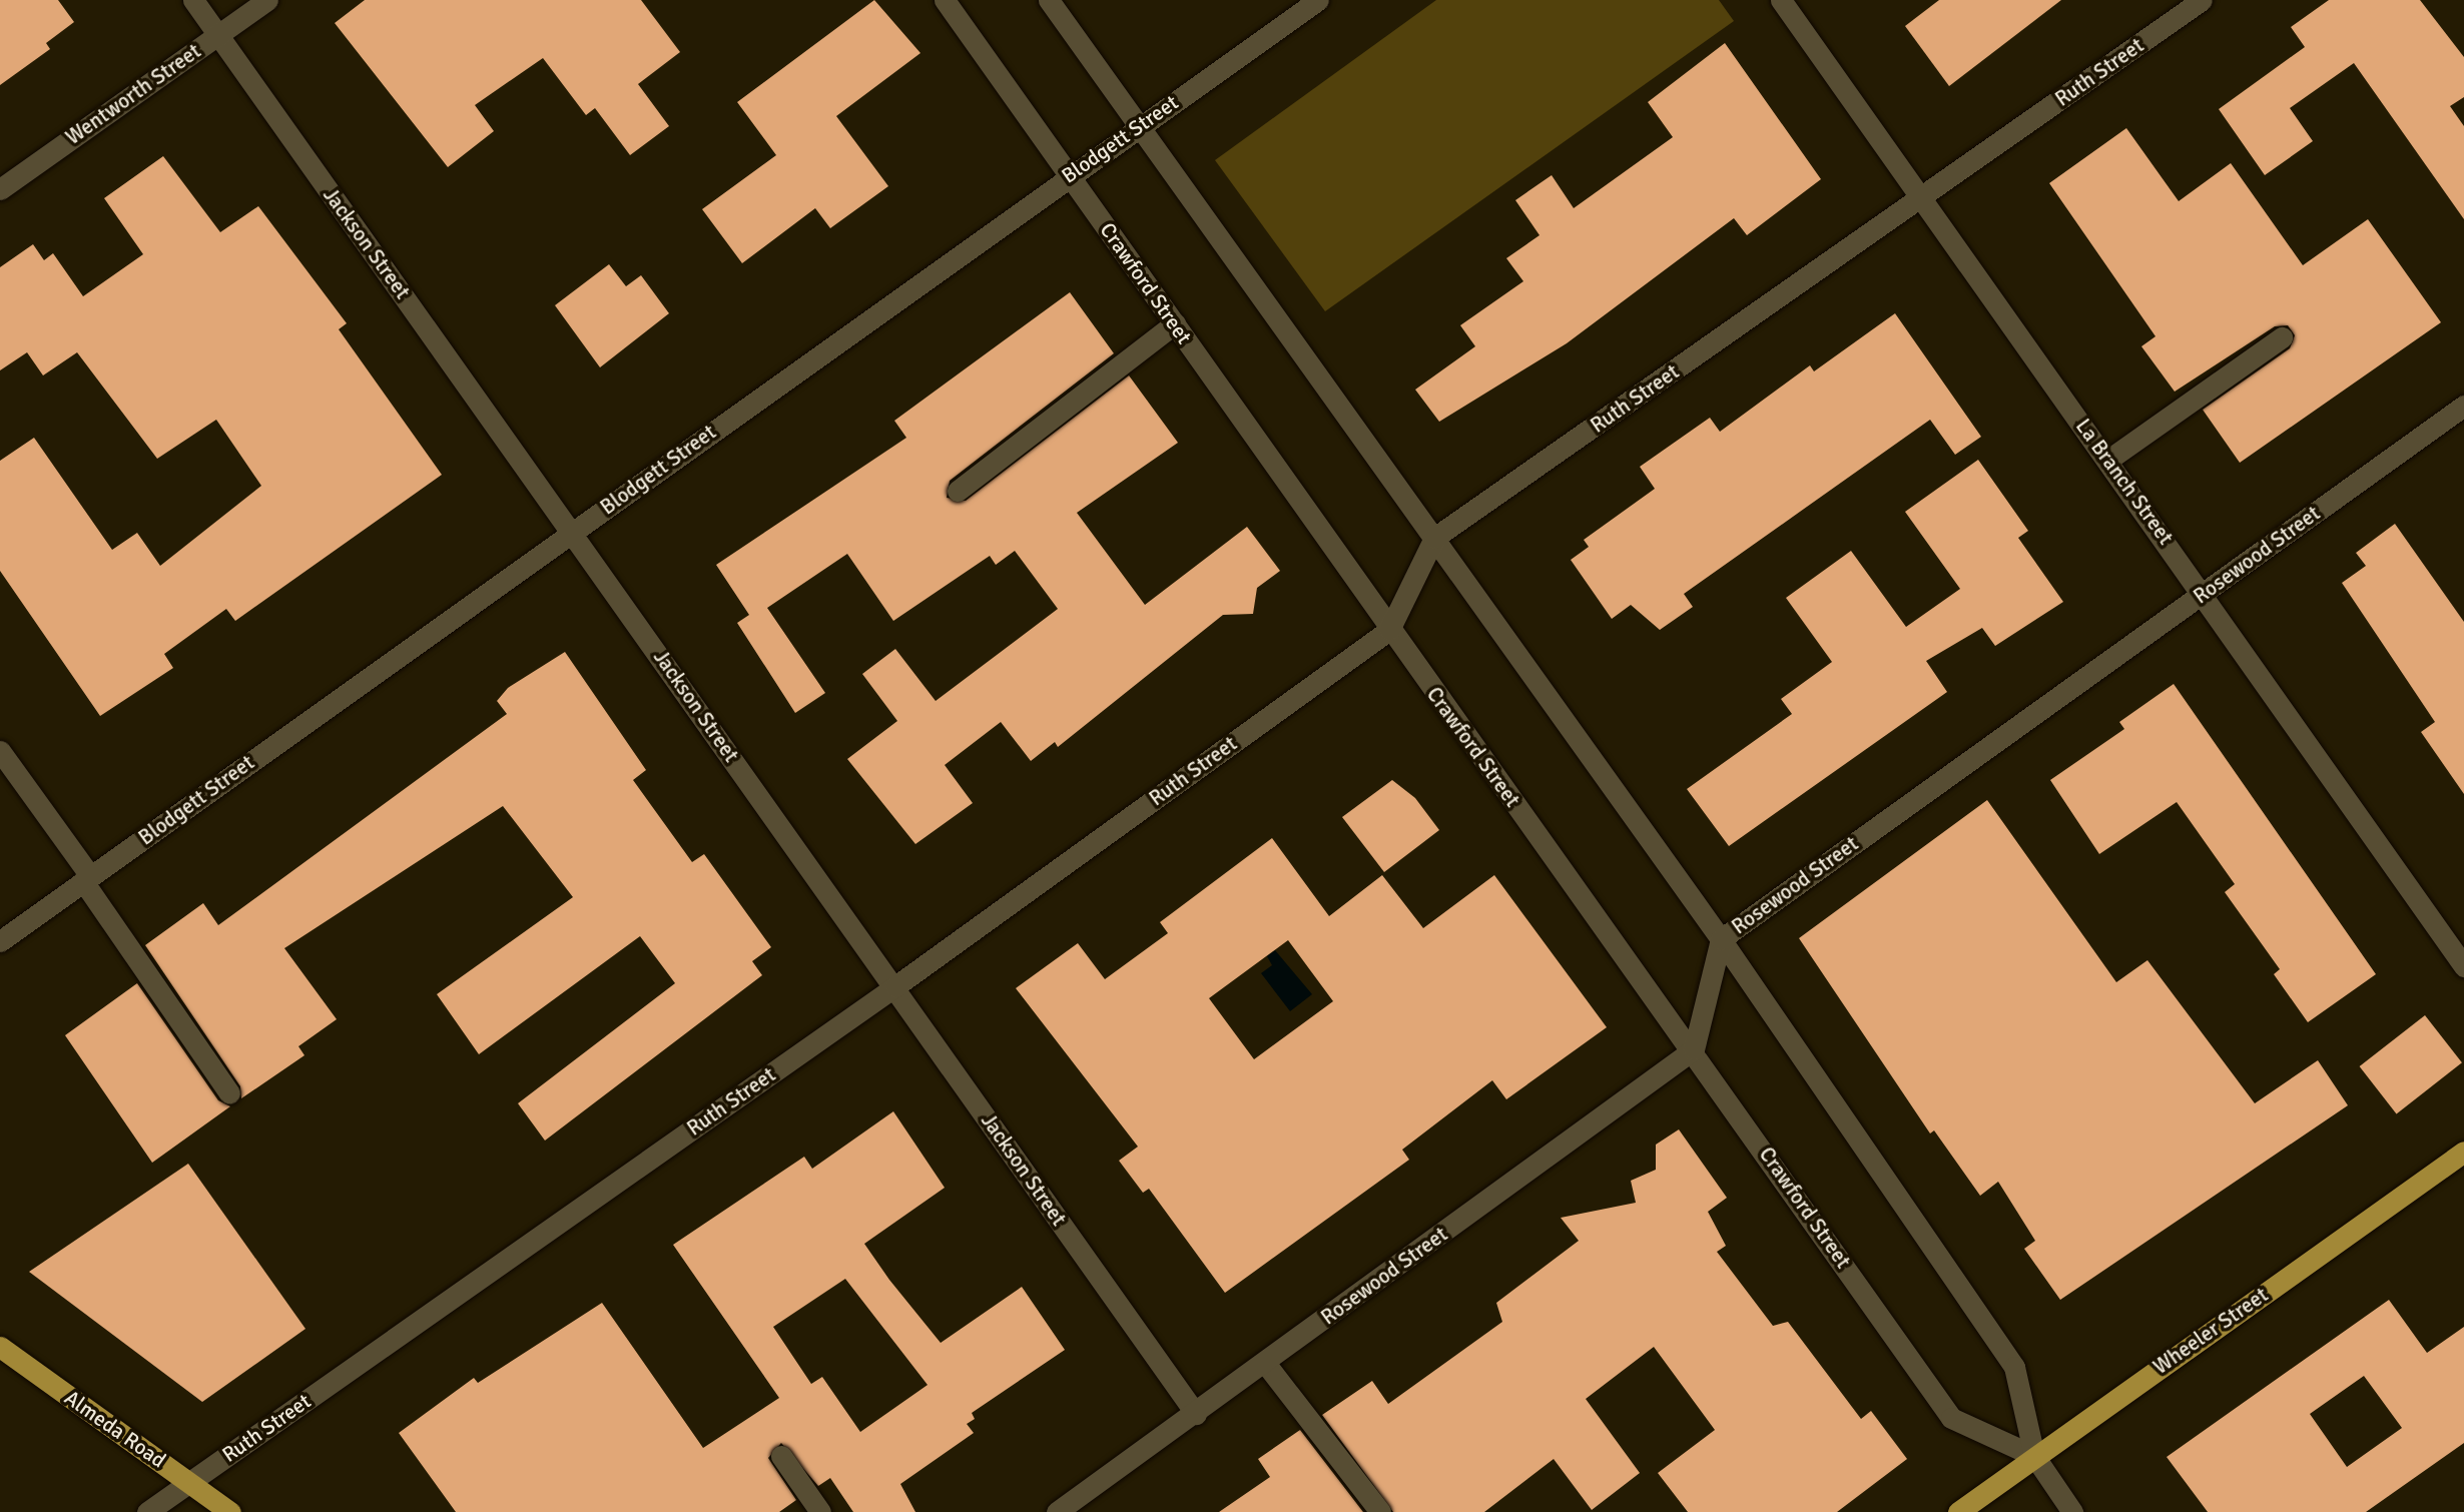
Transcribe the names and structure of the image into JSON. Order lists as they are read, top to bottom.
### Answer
{
  "streets": {
    "main road": ["Wheeler Street", "Almeda Road"],
    "street": [
      "Ruth Street",
      "Wentworth Street",
      "Blodgett Street",
      "Jackson Street",
      "Crawford Street",
      "La Branch Street",
      "Rosewood Street"
    ]
  },
  "crossings": [
    ["Ruth Street", "Jackson Street"],
    ["Ruth Street", "Crawford Street"],
    ["Ruth Street", "La Branch Street"],
    ["Ruth Street", "Almeda Road"],
    ["Wentworth Street", "Jackson Street"],
    ["Blodgett Street", "Jackson Street"],
    ["Blodgett Street", "Crawford Street"],
    ["Jackson Street", "Rosewood Street"],
    ["Crawford Street", "Rosewood Street"],
    ["Crawford Street", "Wheeler Street"],
    ["La Branch Street", "Rosewood Street"]
  ]
}
